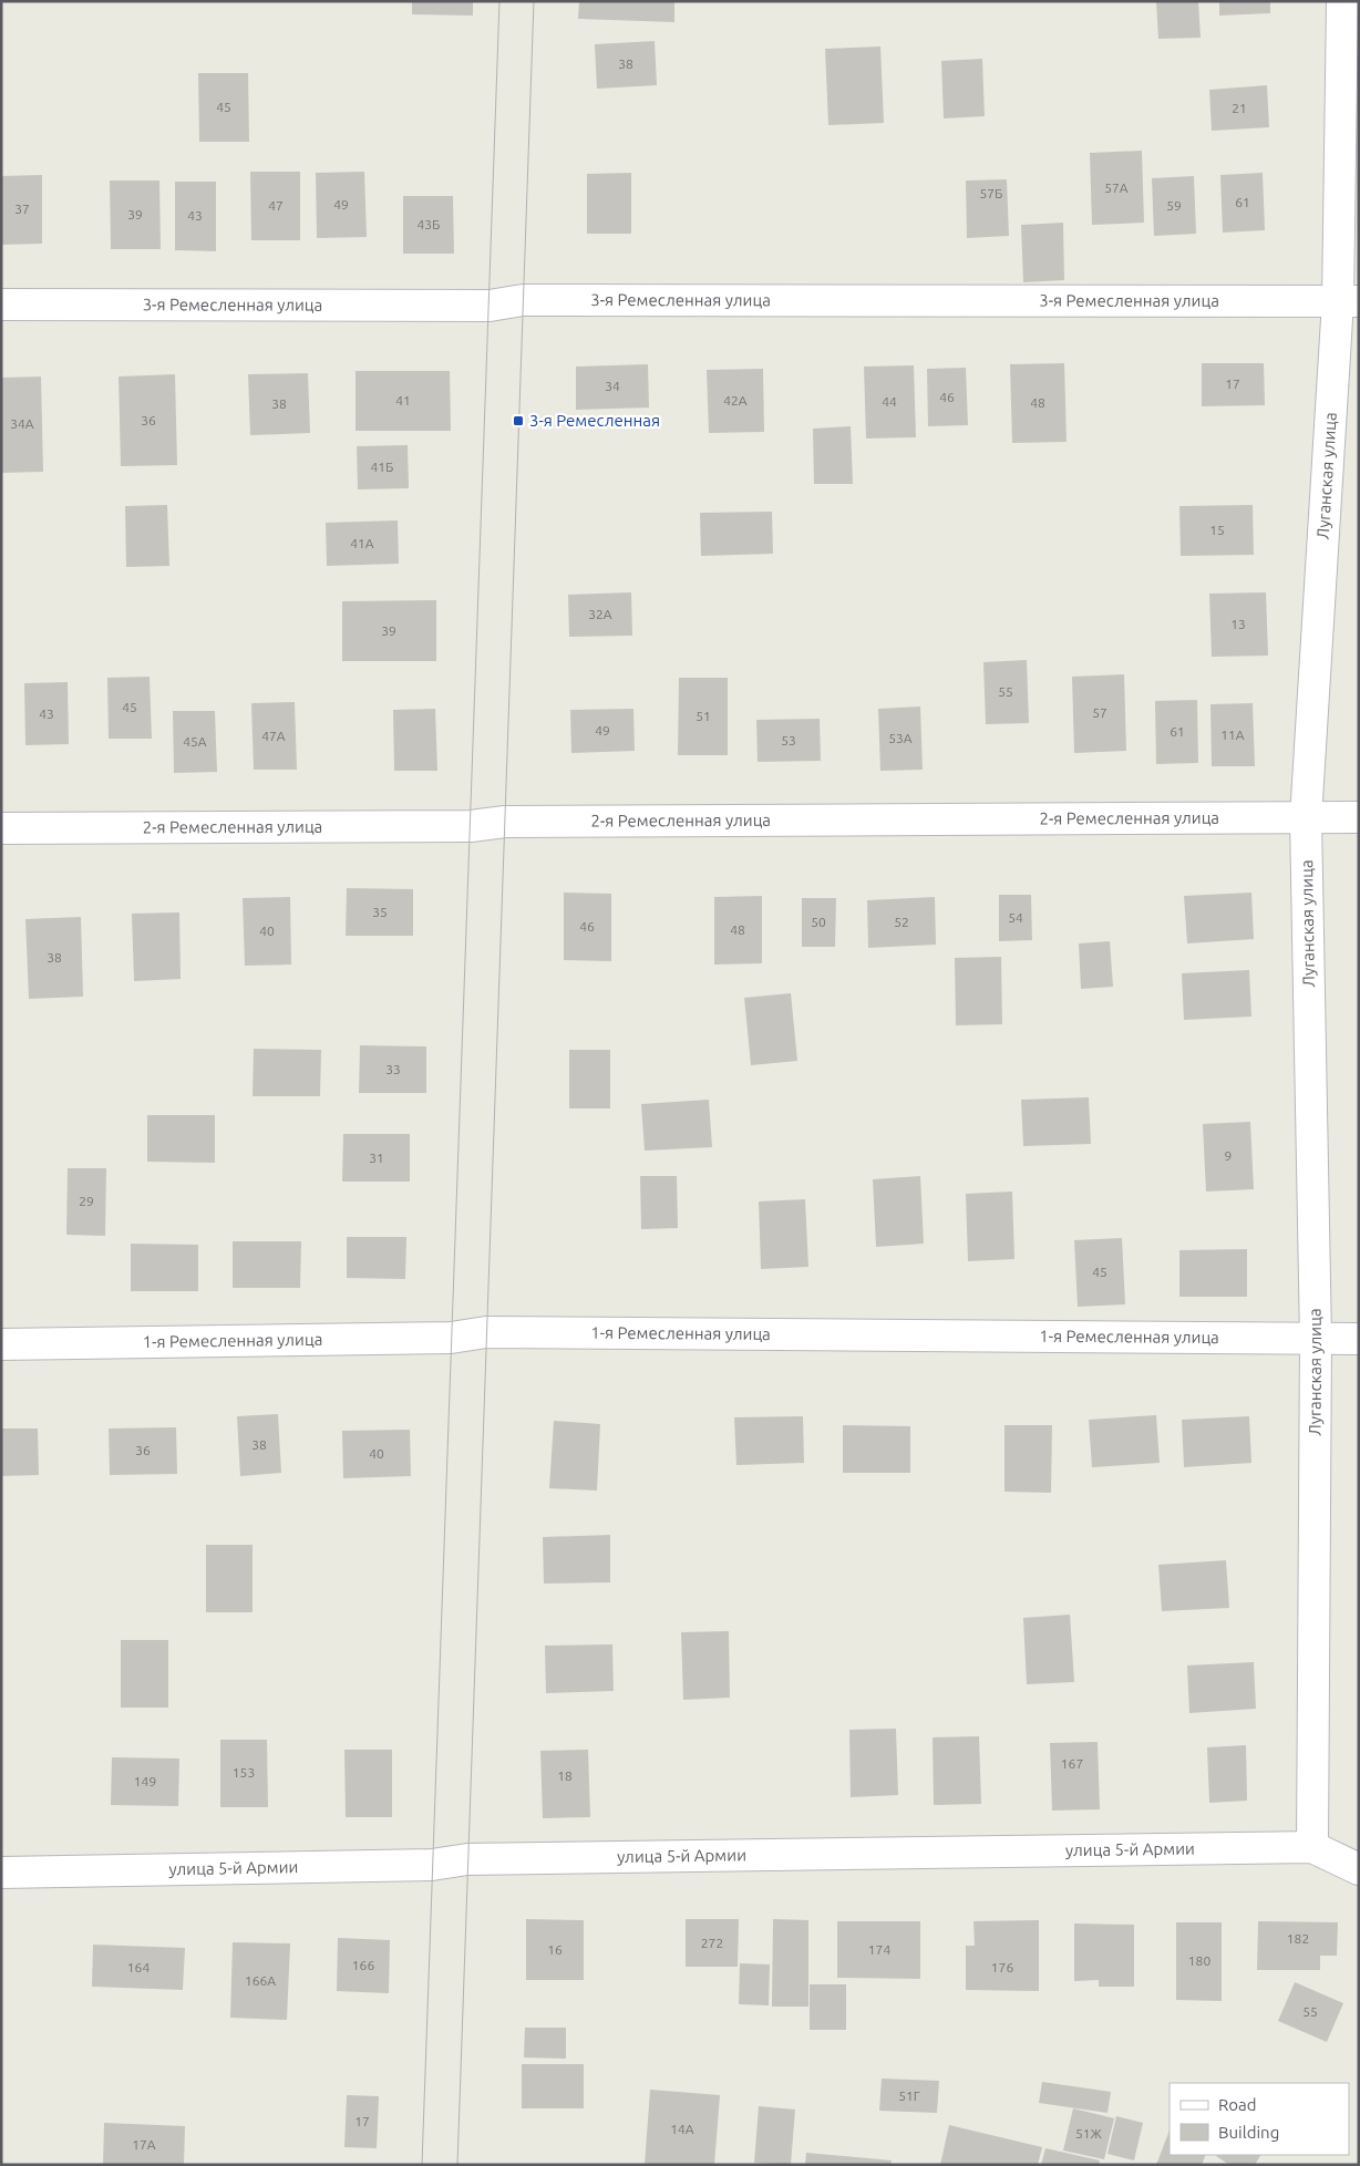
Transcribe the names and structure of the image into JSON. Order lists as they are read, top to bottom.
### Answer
{
  "streets": {
    "street": [
      "3-я Ремесленная улица",
      "Луганская улица",
      "2-я Ремесленная улица",
      "1-я Ремесленная улица",
      "улица 5-й Армии"
    ]
  },
  "crossings": [
    ["3-я Ремесленная улица", "Луганская улица"],
    ["Луганская улица", "2-я Ремесленная улица"],
    ["Луганская улица", "1-я Ремесленная улица"],
    ["Луганская улица", "улица 5-й Армии"]
  ],
  "places": {
    "transit": ["3-я Ремесленная"]
  },
  "house_numbers": [
    "38",
    "45",
    "21",
    "57А",
    "57Б",
    "61",
    "49",
    "47",
    "59",
    "37",
    "39",
    "43",
    "43Б",
    "17",
    "34",
    "46",
    "41",
    "42А",
    "44",
    "48",
    "38",
    "36",
    "34А",
    "41Б",
    "15",
    "41А",
    "32А",
    "13",
    "39",
    "55",
    "45",
    "57",
    "43",
    "51",
    "49",
    "61",
    "11А",
    "47А",
    "53А",
    "53",
    "45А",
    "35",
    "54",
    "50",
    "52",
    "46",
    "48",
    "40",
    "38",
    "33",
    "9",
    "31",
    "29",
    "45",
    "38",
    "36",
    "40",
    "167",
    "153",
    "18",
    "149",
    "182",
    "272",
    "16",
    "174",
    "180",
    "166",
    "164",
    "176",
    "166А",
    "55",
    "51Г",
    "17",
    "14А",
    "51Ж",
    "17А"
  ],
  "legend": ["Road", "Building"]
}
